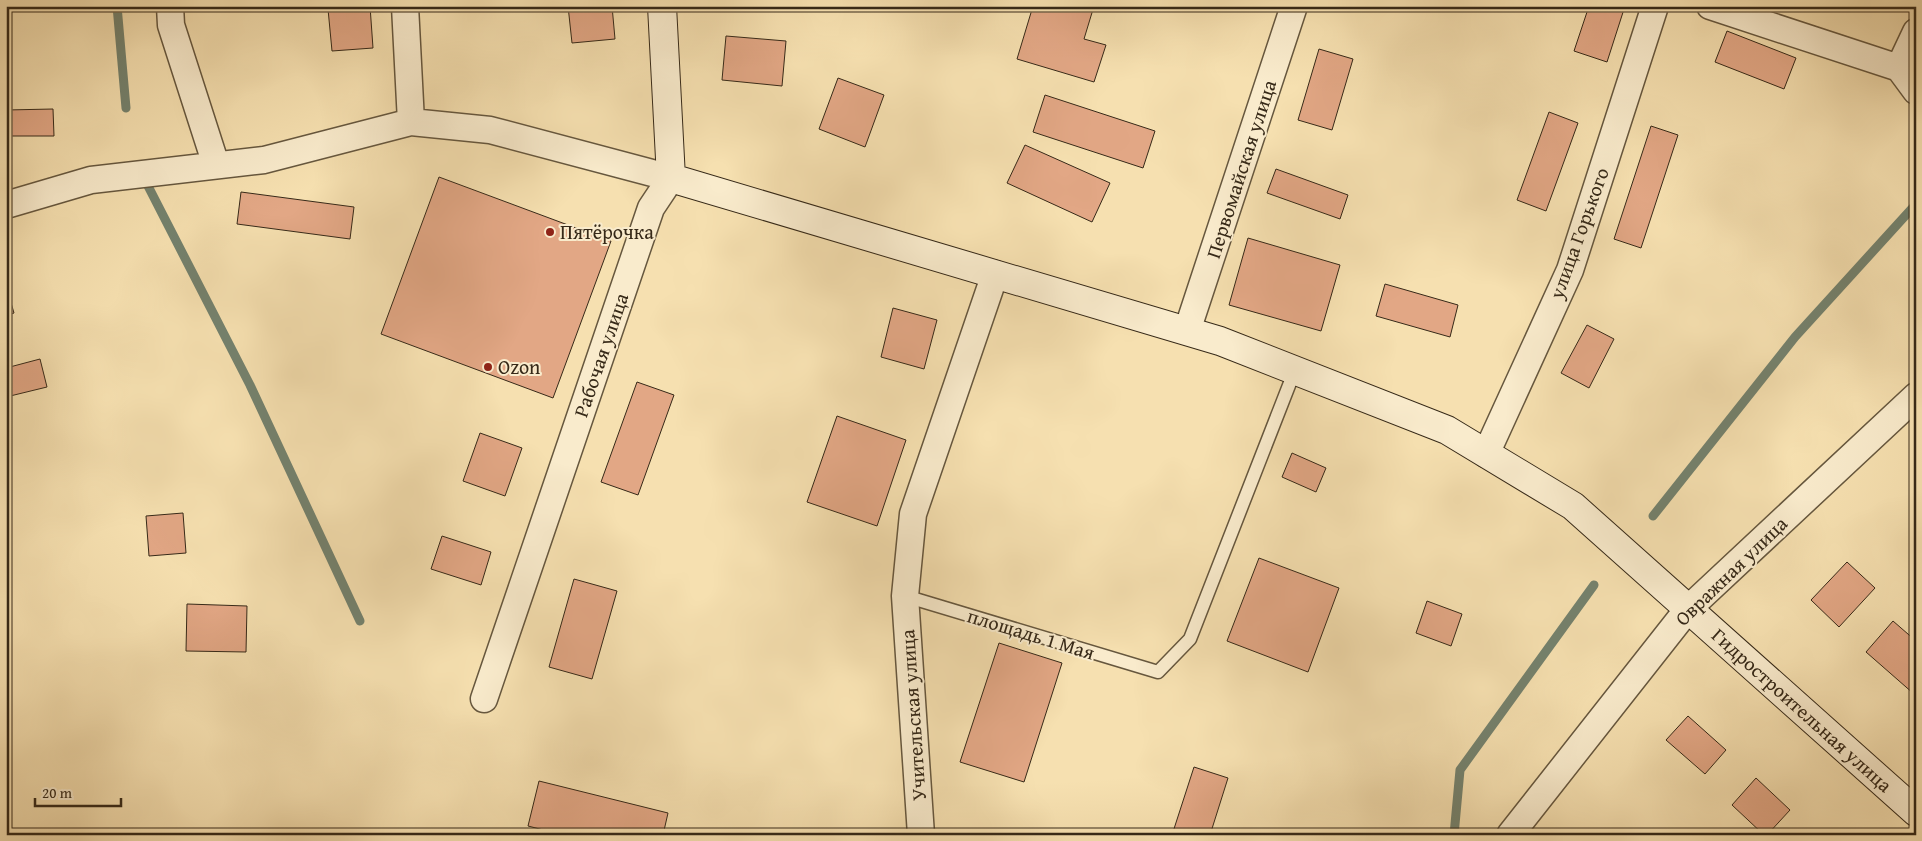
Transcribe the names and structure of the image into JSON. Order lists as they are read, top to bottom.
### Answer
{
  "streets": {
    "street": [
      "Первомайская улица",
      "улица Горького",
      "Рабочая улица",
      "Овражная улица",
      "Гидростроительная улица",
      "Учительская улица"
    ],
    "lane": ["площадь 1 Мая"]
  },
  "crossings": [
    ["Первомайская улица", "Гидростроительная улица"],
    ["улица Горького", "Гидростроительная улица"],
    ["Рабочая улица", "Гидростроительная улица"],
    ["Овражная улица", "Гидростроительная улица"],
    ["площадь 1 Мая", "Гидростроительная улица"],
    ["площадь 1 Мая", "Учительская улица"]
  ],
  "places": ["Пятёрочка", "Ozon"],
  "scale_bar": "20 m"
}
